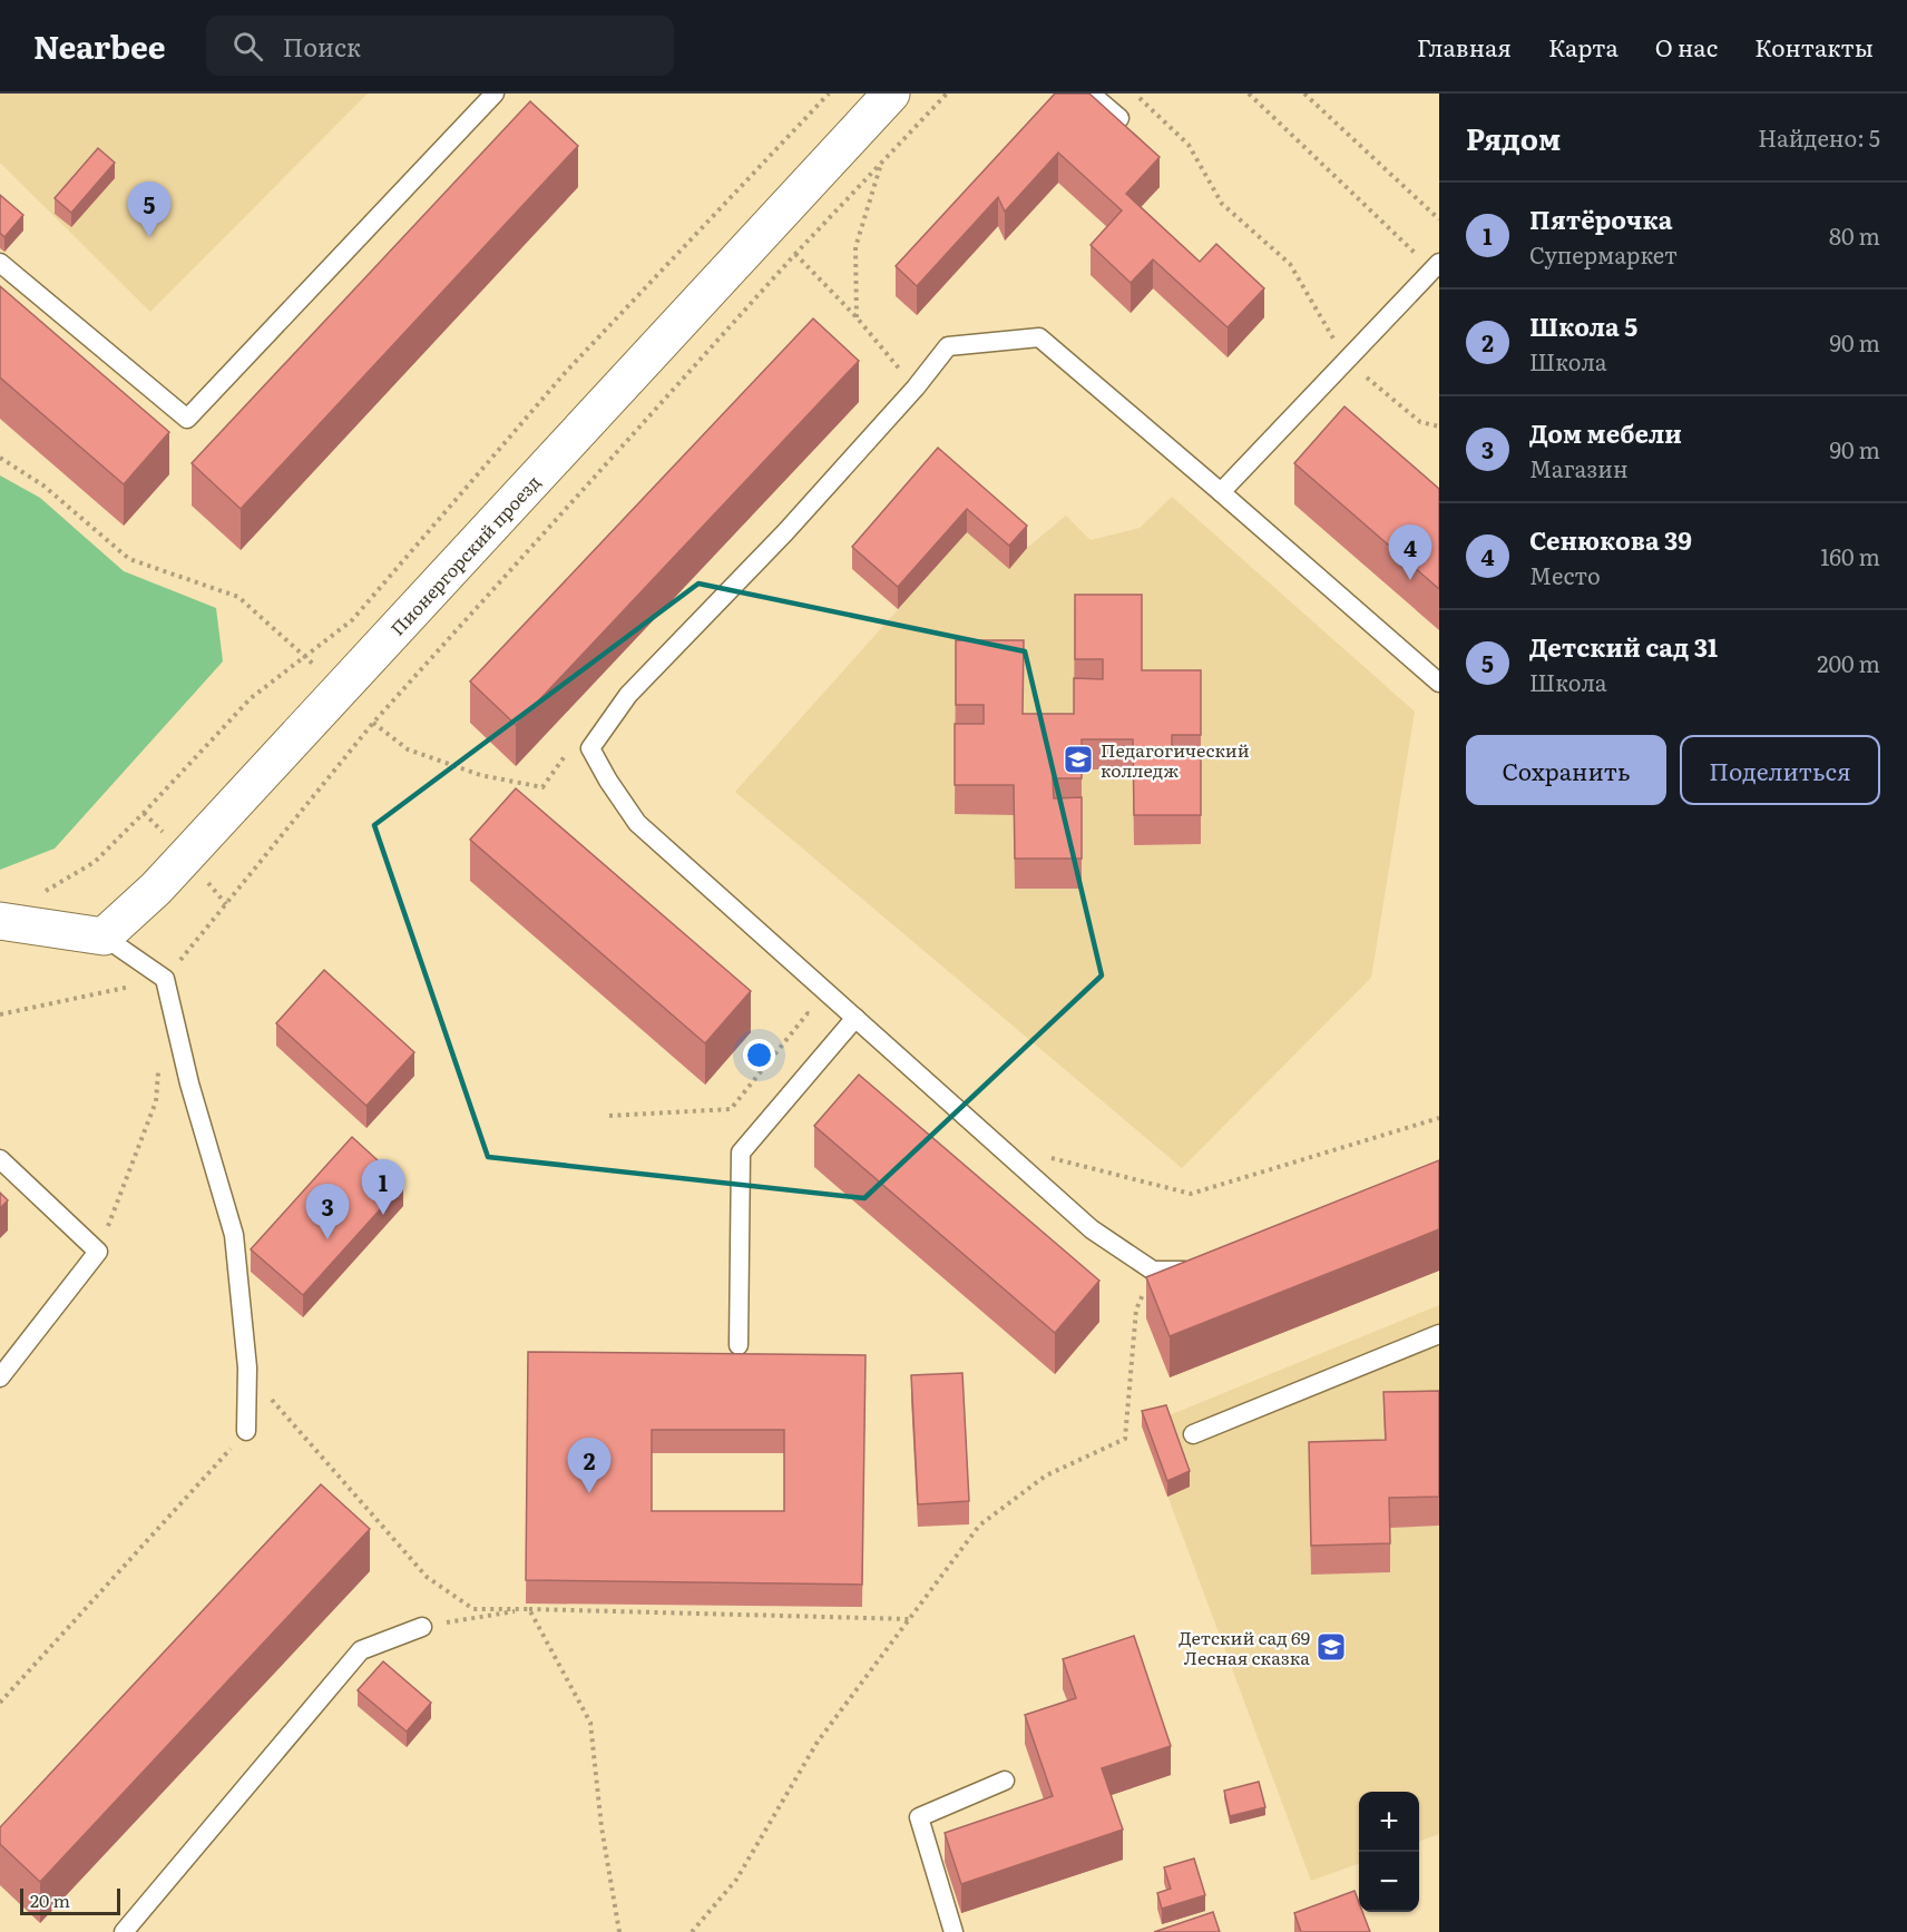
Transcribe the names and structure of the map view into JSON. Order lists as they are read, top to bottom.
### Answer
{
  "streets": {
    "street": ["Пионергорский проезд"]
  },
  "places": {
    "school or university": ["Педагогический колледж", "Детский сад 69 Лесная сказка"]
  },
  "scale_bar": "20 m",
  "page": {
    "header": "Nearbee",
    "search": "Поиск",
    "nav": [
      "Главная",
      "Карта",
      "О нас",
      "Контакты"
    ],
    "heading": ["Рядом", "Найдено: 5"],
    "list": [
      {
        "mark": "1",
        "name": "Пятёрочка",
        "note": "Супермаркет",
        "value": "80 m"
      },
      {
        "mark": "2",
        "name": "Школа 5",
        "note": "Школа",
        "value": "90 m"
      },
      {
        "mark": "3",
        "name": "Дом мебели",
        "note": "Магазин",
        "value": "90 m"
      },
      {
        "mark": "4",
        "name": "Сенюкова 39",
        "note": "Место",
        "value": "160 m"
      },
      {
        "mark": "5",
        "name": "Детский сад 31",
        "note": "Школа",
        "value": "200 m"
      }
    ],
    "pins": [
      "5",
      "4",
      "1",
      "3",
      "2"
    ],
    "buttons": ["Сохранить", "Поделиться"],
    "map_buttons": ["+", "−"],
    "scale": "20 m"
  }
}
